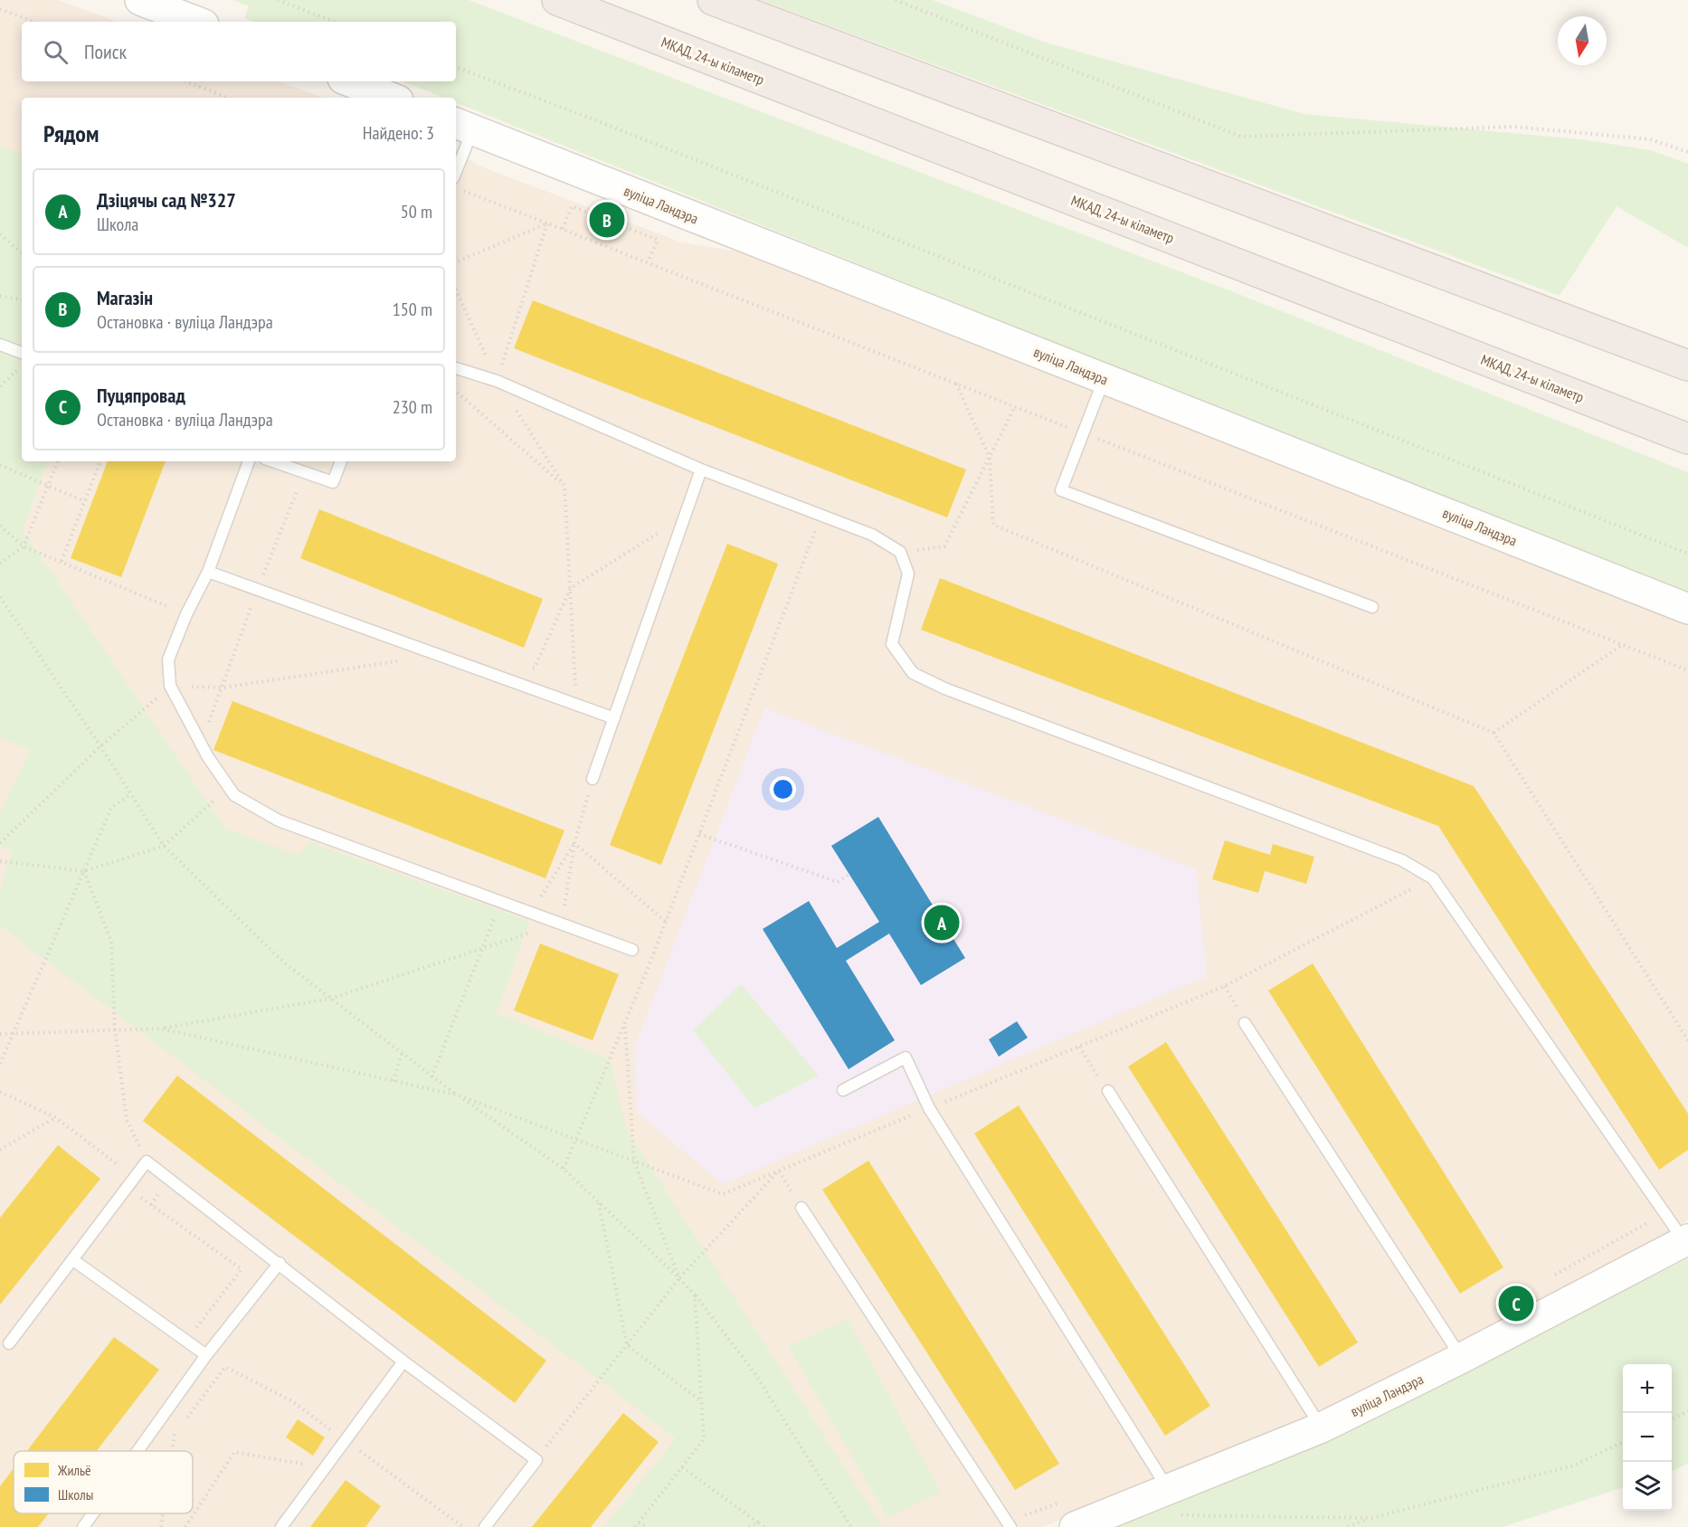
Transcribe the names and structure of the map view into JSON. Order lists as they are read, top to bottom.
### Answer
{
  "streets": {
    "highway": ["МКАД, 24-ы кіламетр"],
    "street": ["вуліца Ландэра"]
  },
  "legend": ["Жильё", "Школы"],
  "north": "bottom",
  "page": {
    "search": "Поиск",
    "heading": ["Рядом", "Найдено: 3"],
    "list": [
      {
        "mark": "A",
        "name": "Дзіцячы сад №327",
        "note": "Школа",
        "value": "50 m"
      },
      {
        "mark": "B",
        "name": "Магазін",
        "note": "Остановка · вуліца Ландэра",
        "value": "150 m"
      },
      {
        "mark": "C",
        "name": "Пуцяпровад",
        "note": "Остановка · вуліца Ландэра",
        "value": "230 m"
      }
    ],
    "pins": ["B", "A", "C"],
    "map_buttons": ["+", "−"]
  }
}
